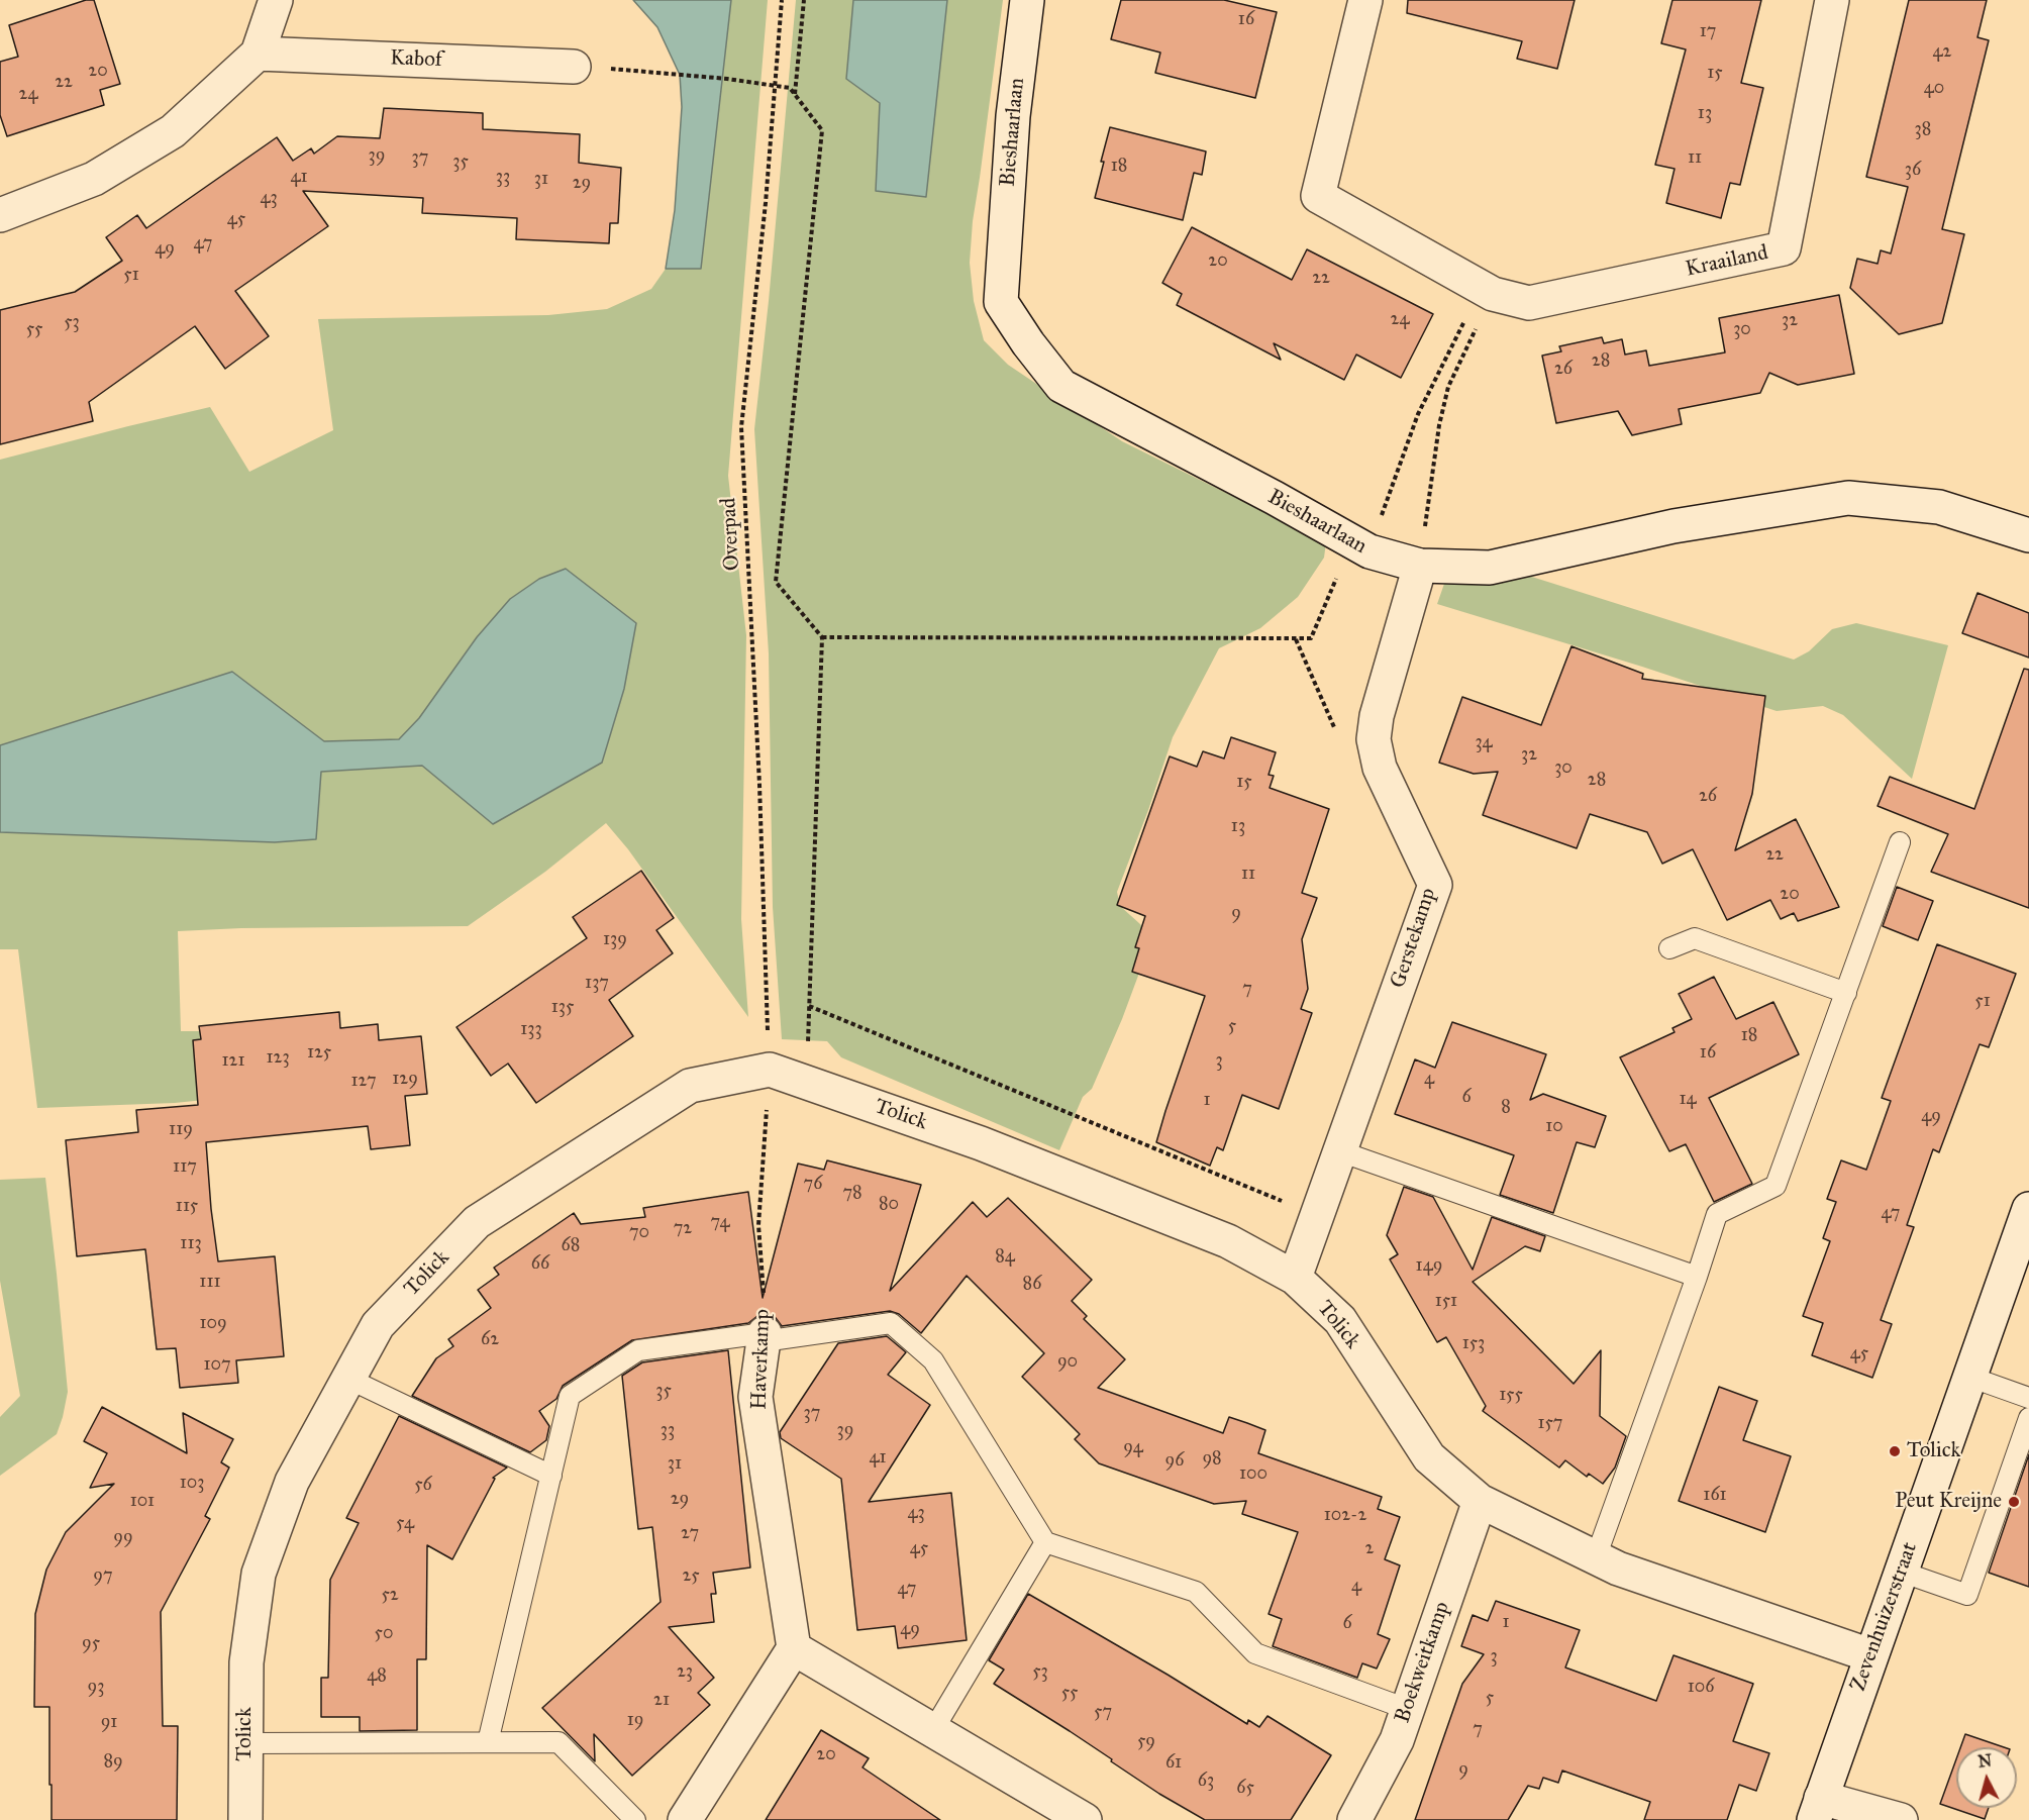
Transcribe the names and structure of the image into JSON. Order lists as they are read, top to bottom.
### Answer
{
  "streets": {
    "street": [
      "Kabof",
      "Bieshaarlaan",
      "Kraailand",
      "Gerstekamp",
      "Tolick",
      "Haverkamp",
      "Zevenhuizerstraat",
      "Boekweitkamp"
    ],
    "path": ["Overpad"]
  },
  "crossings": [
    ["Bieshaarlaan", "Gerstekamp"],
    ["Overpad", "Tolick"],
    ["Overpad", "Haverkamp"],
    ["Gerstekamp", "Tolick"],
    ["Tolick", "Haverkamp"],
    ["Tolick", "Zevenhuizerstraat"],
    ["Tolick", "Boekweitkamp"]
  ],
  "places": ["Tolick", "Peut Kreijne"],
  "house_numbers": [
    "16",
    "17",
    "42",
    "20",
    "15",
    "22",
    "40",
    "24",
    "13",
    "38",
    "39",
    "37",
    "11",
    "35",
    "18",
    "36",
    "41",
    "33",
    "31",
    "29",
    "43",
    "45",
    "47",
    "49",
    "20",
    "51",
    "22",
    "24",
    "32",
    "53",
    "55",
    "30",
    "28",
    "26",
    "34",
    "32",
    "30",
    "28",
    "15",
    "26",
    "13",
    "22",
    "11",
    "20",
    "9",
    "139",
    "137",
    "7",
    "51",
    "135",
    "5",
    "133",
    "18",
    "125",
    "16",
    "123",
    "121",
    "3",
    "129",
    "4",
    "127",
    "6",
    "14",
    "1",
    "8",
    "49",
    "10",
    "119",
    "117",
    "76",
    "78",
    "80",
    "115",
    "47",
    "74",
    "72",
    "70",
    "113",
    "68",
    "84",
    "66",
    "149",
    "111",
    "86",
    "151",
    "109",
    "62",
    "153",
    "45",
    "90",
    "107",
    "35",
    "155",
    "37",
    "157",
    "33",
    "39",
    "94",
    "41",
    "98",
    "96",
    "31",
    "100",
    "103",
    "56",
    "161",
    "29",
    "101",
    "43",
    "102-2",
    "54",
    "27",
    "99",
    "45",
    "2",
    "97",
    "25",
    "4",
    "47",
    "52",
    "1",
    "6",
    "49",
    "50",
    "95",
    "3",
    "23",
    "53",
    "48",
    "93",
    "106",
    "55",
    "5",
    "21",
    "57",
    "19",
    "91",
    "7",
    "59",
    "20",
    "89",
    "61",
    "9",
    "63",
    "65"
  ],
  "north": "top"
}
